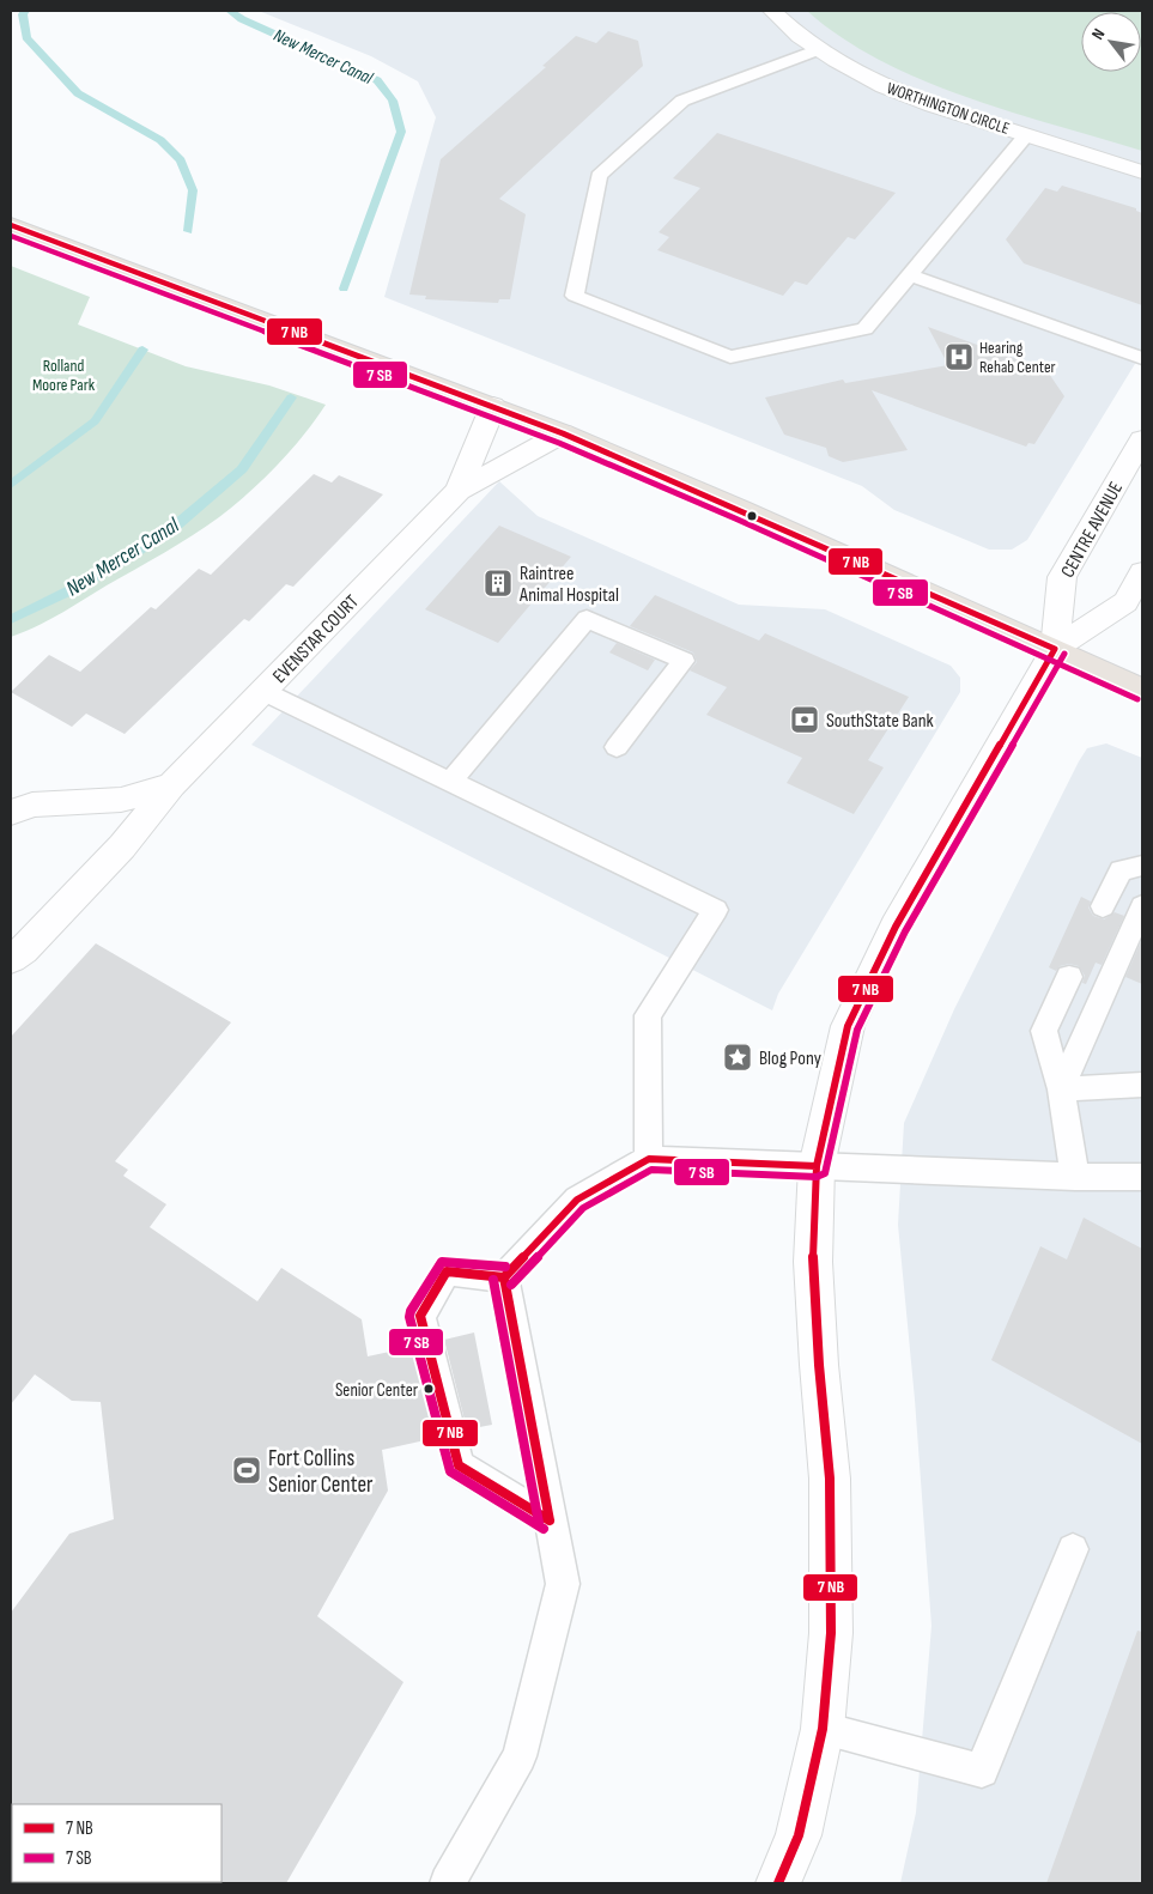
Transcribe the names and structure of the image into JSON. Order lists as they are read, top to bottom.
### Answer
{
  "streets": {
    "street": ["WORTHINGTON CIRCLE", "CENTRE AVENUE", "EVENSTAR COURT"]
  },
  "water": ["New Mercer Canal"],
  "parks": ["Rolland Moore Park"],
  "places": {
    "hospital": ["Hearing Rehab Center"],
    "building": ["Raintree Animal Hospital"],
    "bank": ["SouthState Bank"],
    "place": ["Blog Pony"],
    "other": ["Senior Center"],
    "sports": ["Fort Collins Senior Center"]
  },
  "legend": ["7 NB", "7 SB"],
  "north": "top left"
}
